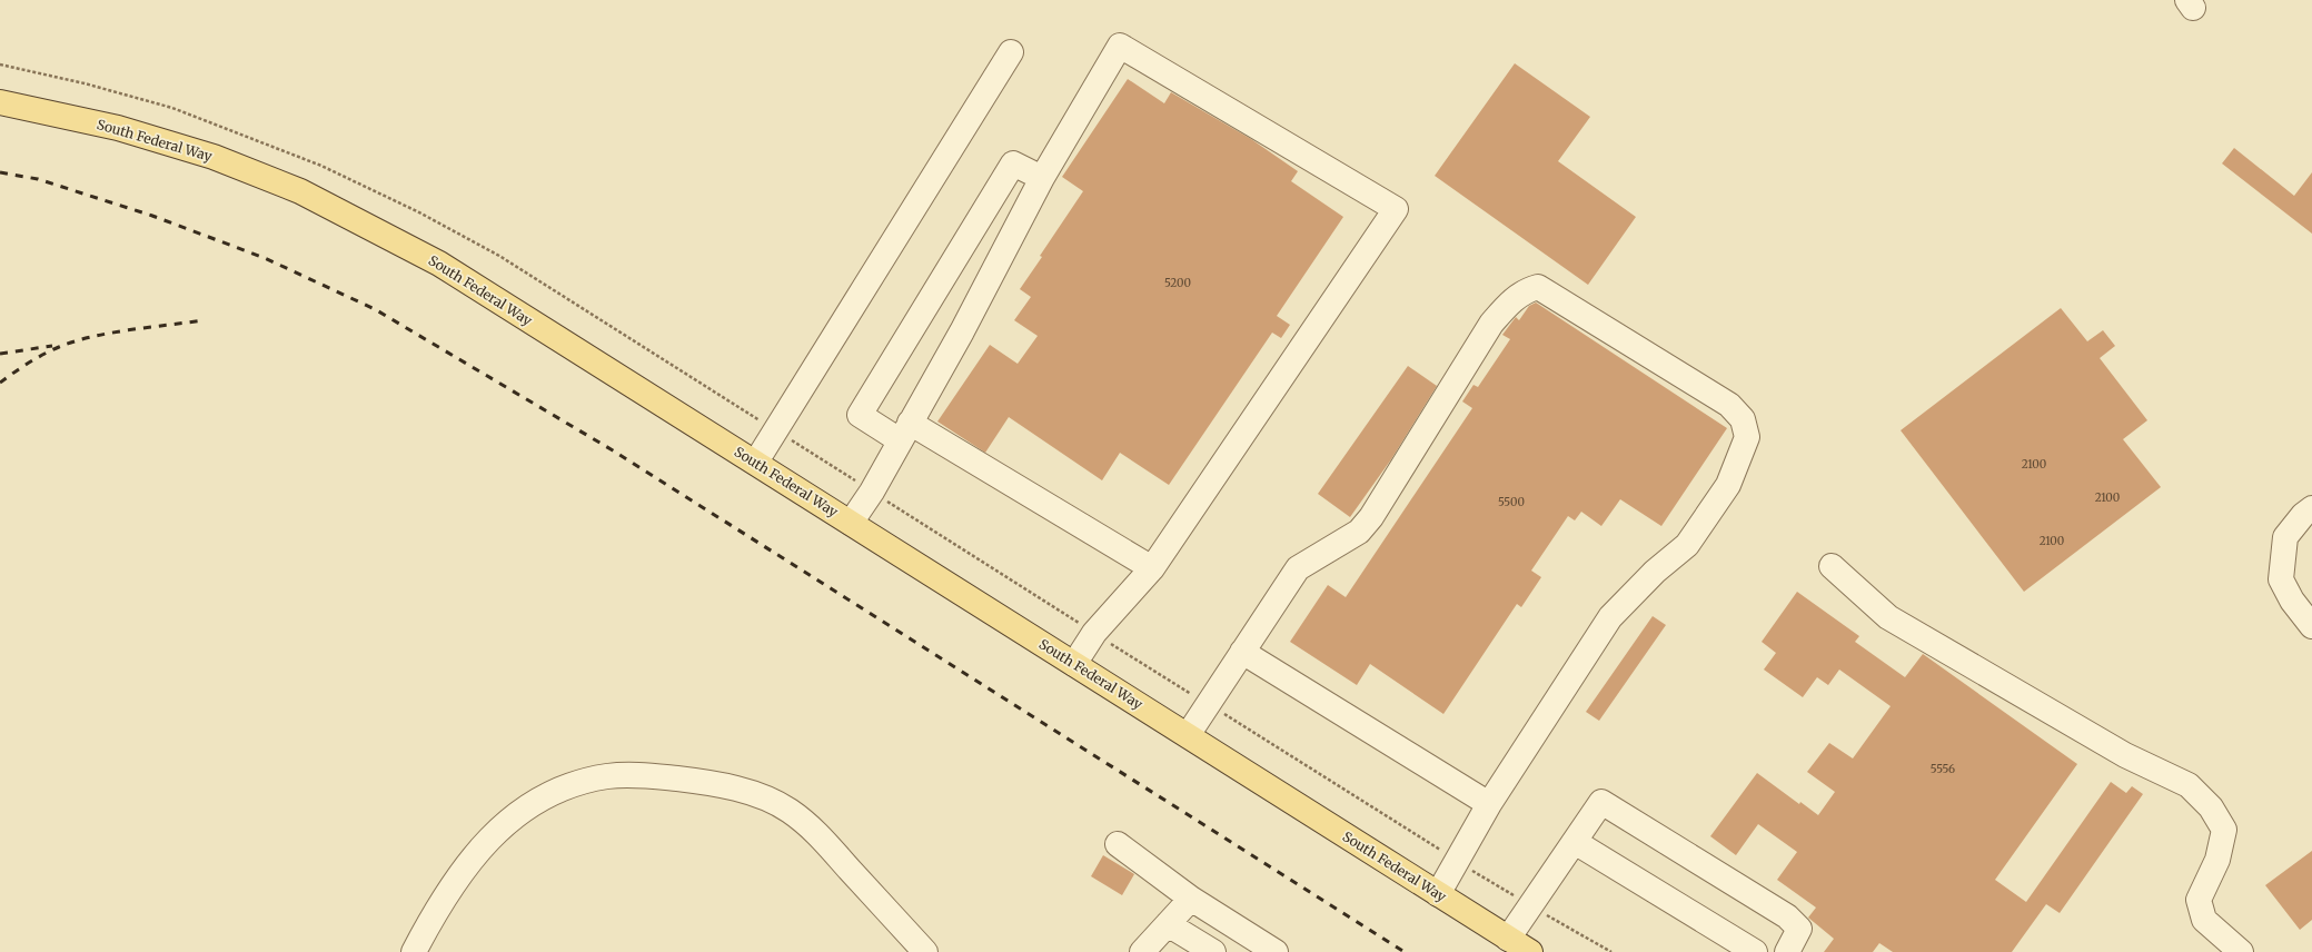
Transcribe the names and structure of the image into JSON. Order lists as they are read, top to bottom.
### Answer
{
  "streets": {
    "main road": ["South Federal Way"]
  },
  "house_numbers": [
    "5200",
    "2100",
    "2100",
    "5500",
    "2100",
    "5556"
  ]
}
